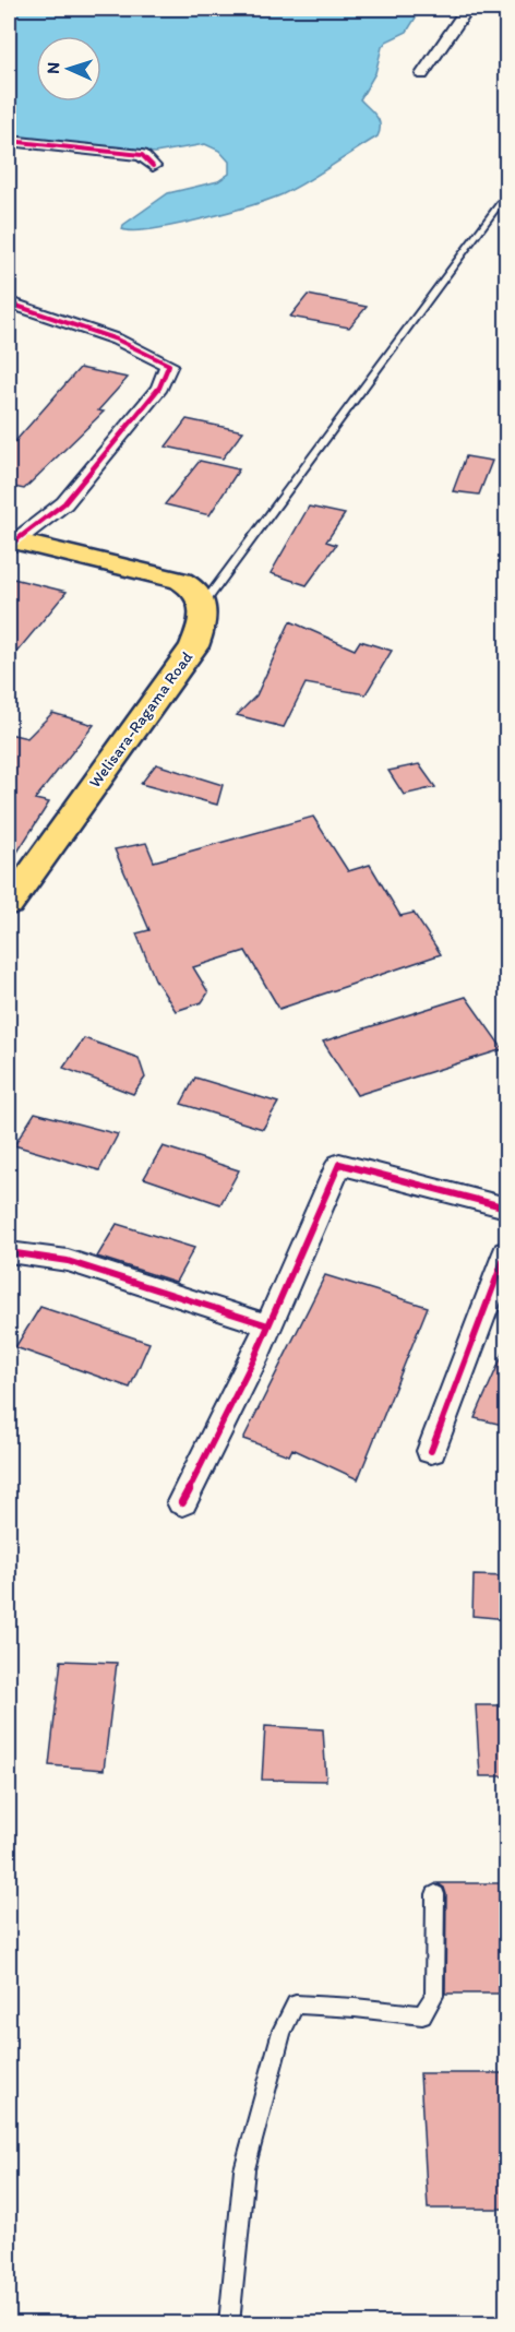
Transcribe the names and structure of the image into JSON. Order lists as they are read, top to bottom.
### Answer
{
  "streets": {
    "main road": ["Welisara-Ragama Road"]
  },
  "north": "left"
}
